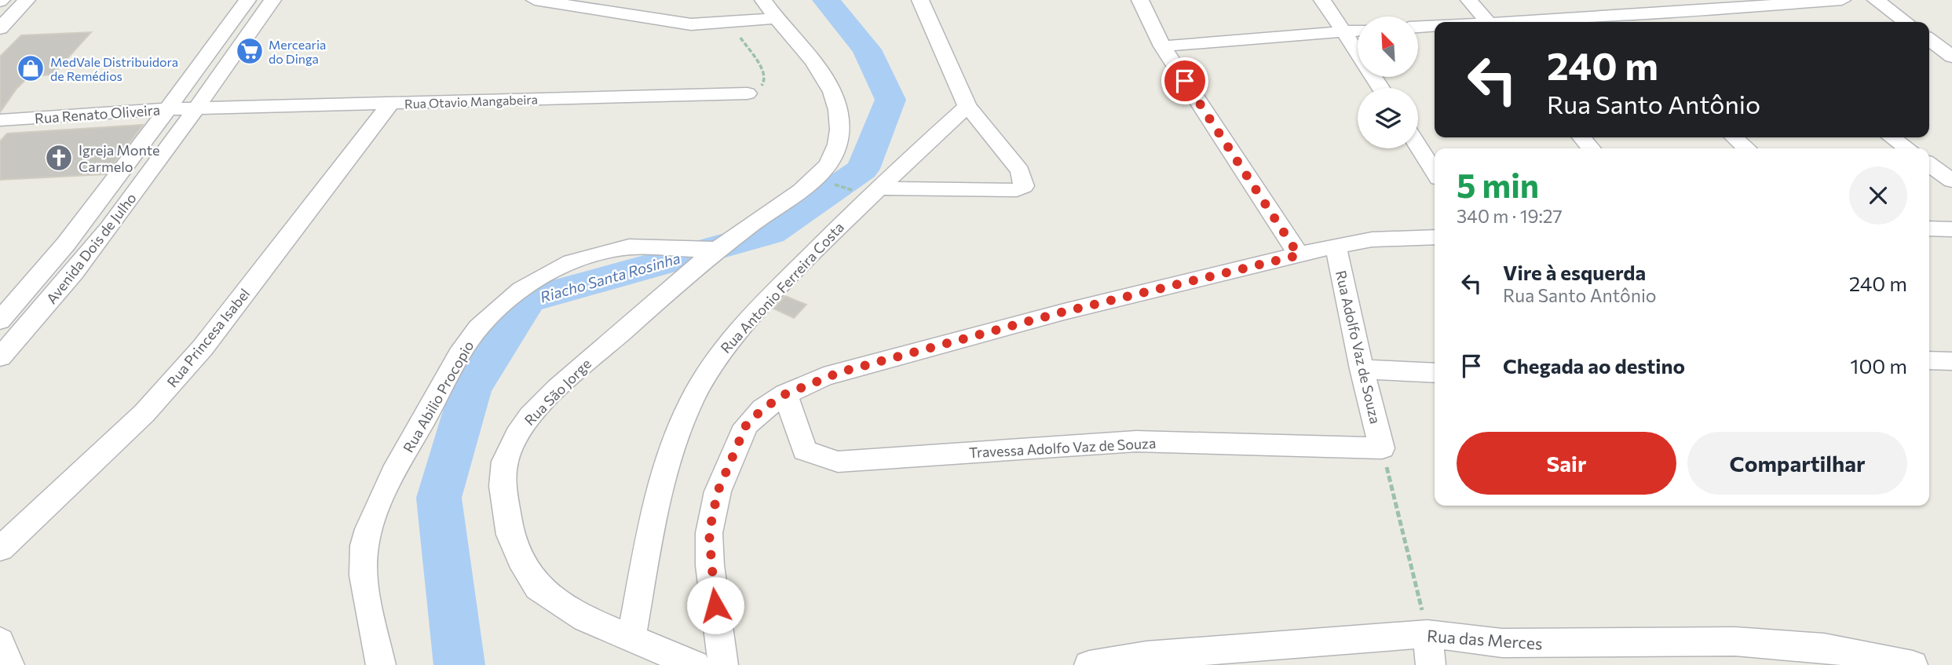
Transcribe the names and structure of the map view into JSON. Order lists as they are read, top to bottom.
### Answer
{
  "streets": {
    "street": [
      "Rua Otavio Mangabeira",
      "Rua Renato Oliveira",
      "Avenida Dois de Julho",
      "Rua Antonio Ferreira Costa",
      "Rua Princesa Isabel",
      "Rua Adolfo Vaz de Souza",
      "Rua São Jorge",
      "Rua Abilio Procopio",
      "Travessa Adolfo Vaz de Souza",
      "Rua das Merces"
    ]
  },
  "crossings": [
    ["Rua Otavio Mangabeira", "Rua Renato Oliveira"],
    ["Rua Otavio Mangabeira", "Avenida Dois de Julho"],
    ["Rua Otavio Mangabeira", "Rua Princesa Isabel"],
    ["Rua Renato Oliveira", "Avenida Dois de Julho"],
    ["Rua Antonio Ferreira Costa", "Rua São Jorge"],
    ["Rua Adolfo Vaz de Souza", "Travessa Adolfo Vaz de Souza"],
    ["Rua São Jorge", "Rua Abilio Procopio"]
  ],
  "water": ["Riacho Santa Rosinha"],
  "places": {
    "supermarket": ["Mercearia do Dinga"],
    "shop": ["MedVale Distribuidora de Remédios"],
    "church": ["Igreja Monte Carmelo"]
  },
  "north": "top left",
  "page": {
    "turn": ["240 m", "Rua Santo Antônio"],
    "heading": ["5 min", "340 m · 19:27"],
    "list": [
      {
        "name": "Vire à esquerda",
        "note": "Rua Santo Antônio",
        "value": "240 m"
      },
      {
        "name": "Chegada ao destino",
        "value": "100 m"
      }
    ],
    "buttons": ["Sair", "Compartilhar"]
  }
}
